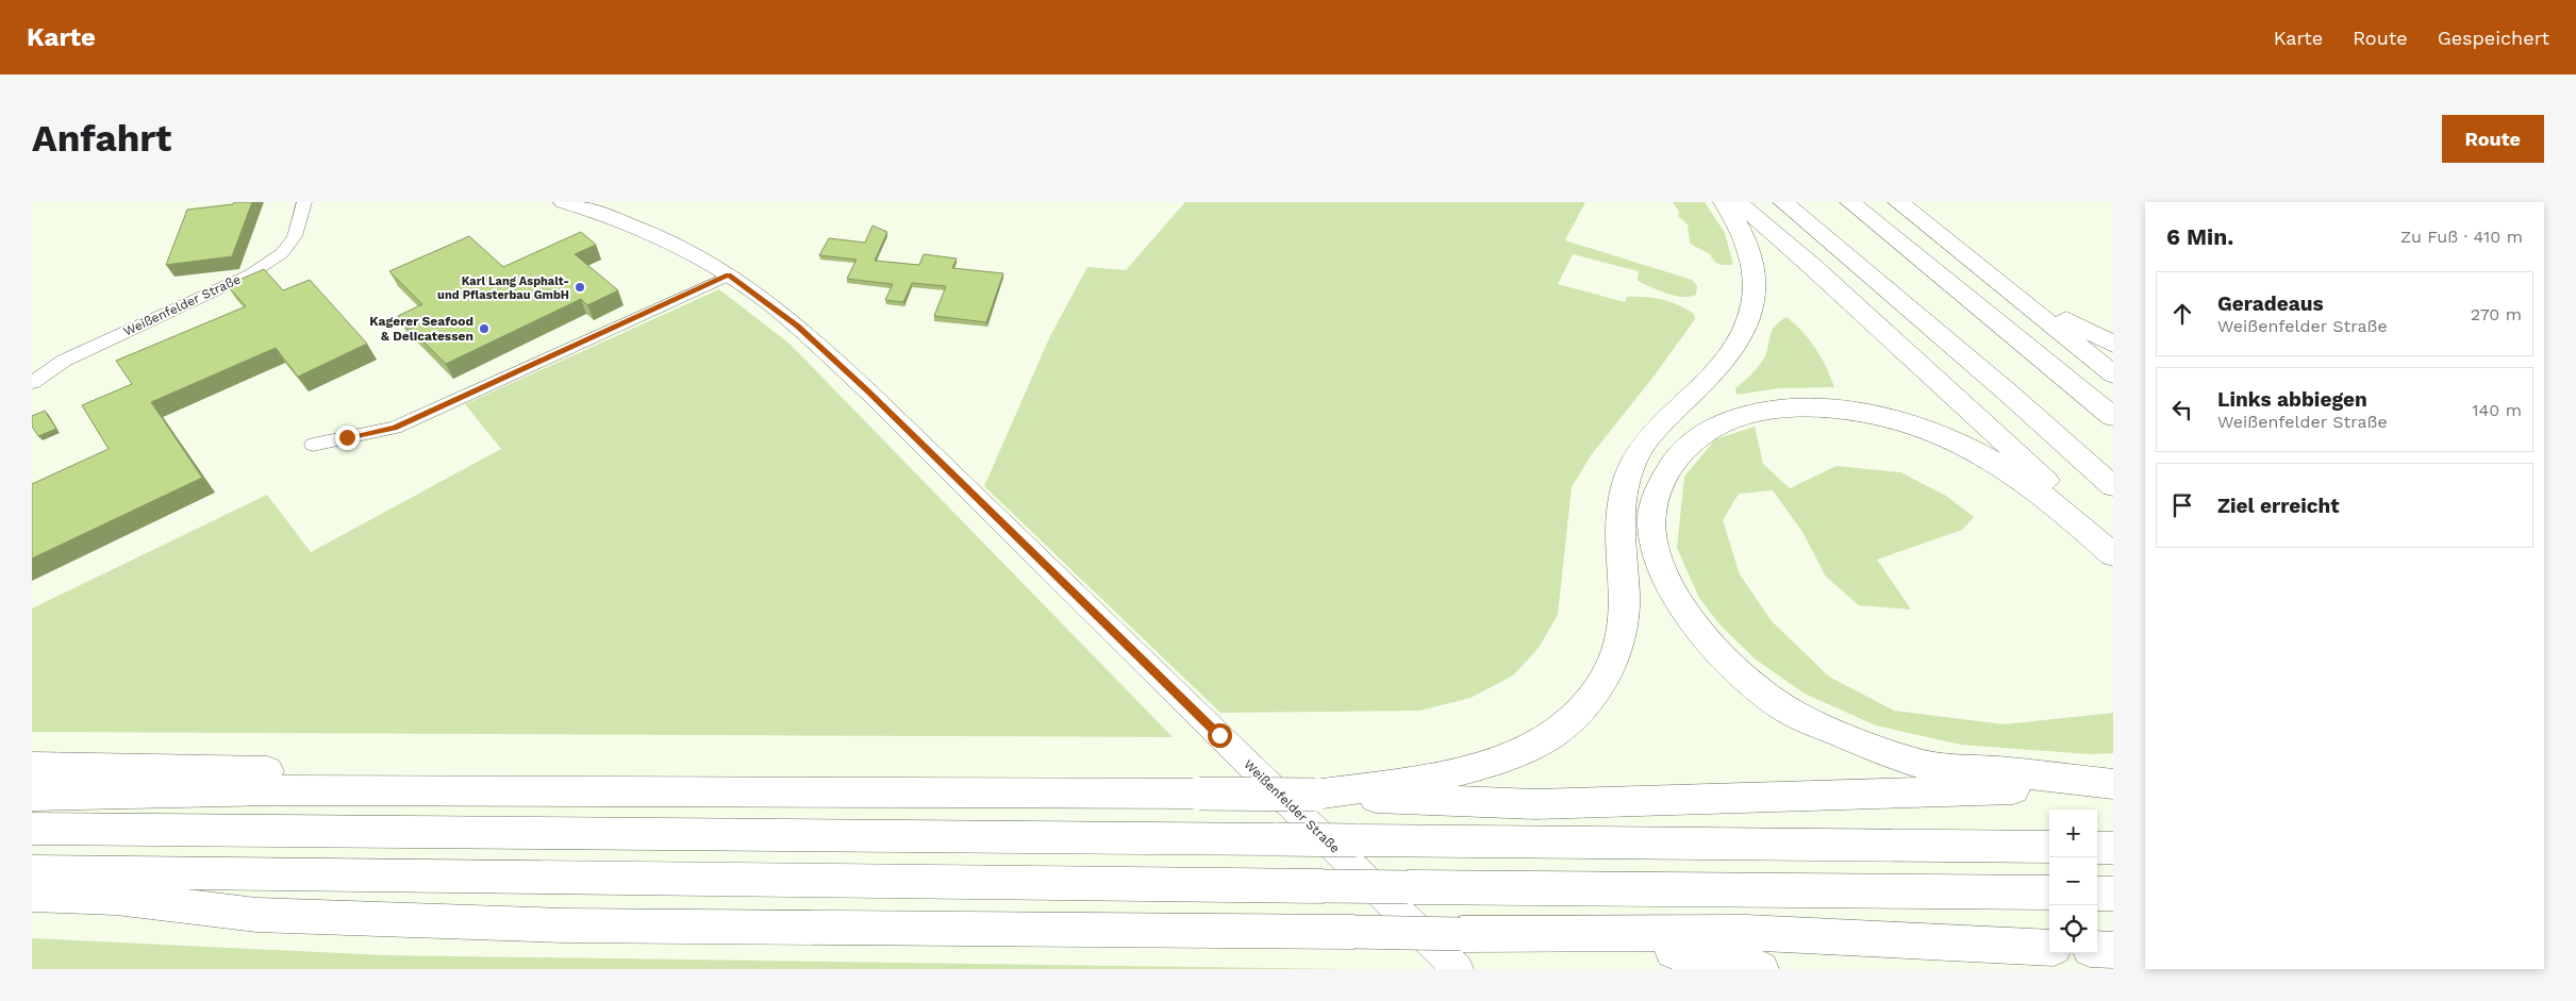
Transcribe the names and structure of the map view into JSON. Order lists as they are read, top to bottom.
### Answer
{
  "streets": {
    "street": ["Weißenfelder Straße"]
  },
  "places": ["Karl Lang Asphalt- und Pflasterbau GmbH", "Kagerer Seafood & Delicatessen"],
  "page": {
    "header": "Karte",
    "nav": ["Karte", "Route", "Gespeichert"],
    "buttons": "Route",
    "title": "Anfahrt",
    "heading": ["6 Min.", "Zu Fuß · 410 m"],
    "list": [
      ["Geradeaus", "Weißenfelder Straße", "270 m"],
      ["Links abbiegen", "Weißenfelder Straße", "140 m"],
      "Ziel erreicht"
    ],
    "map_buttons": ["+", "−"]
  }
}
